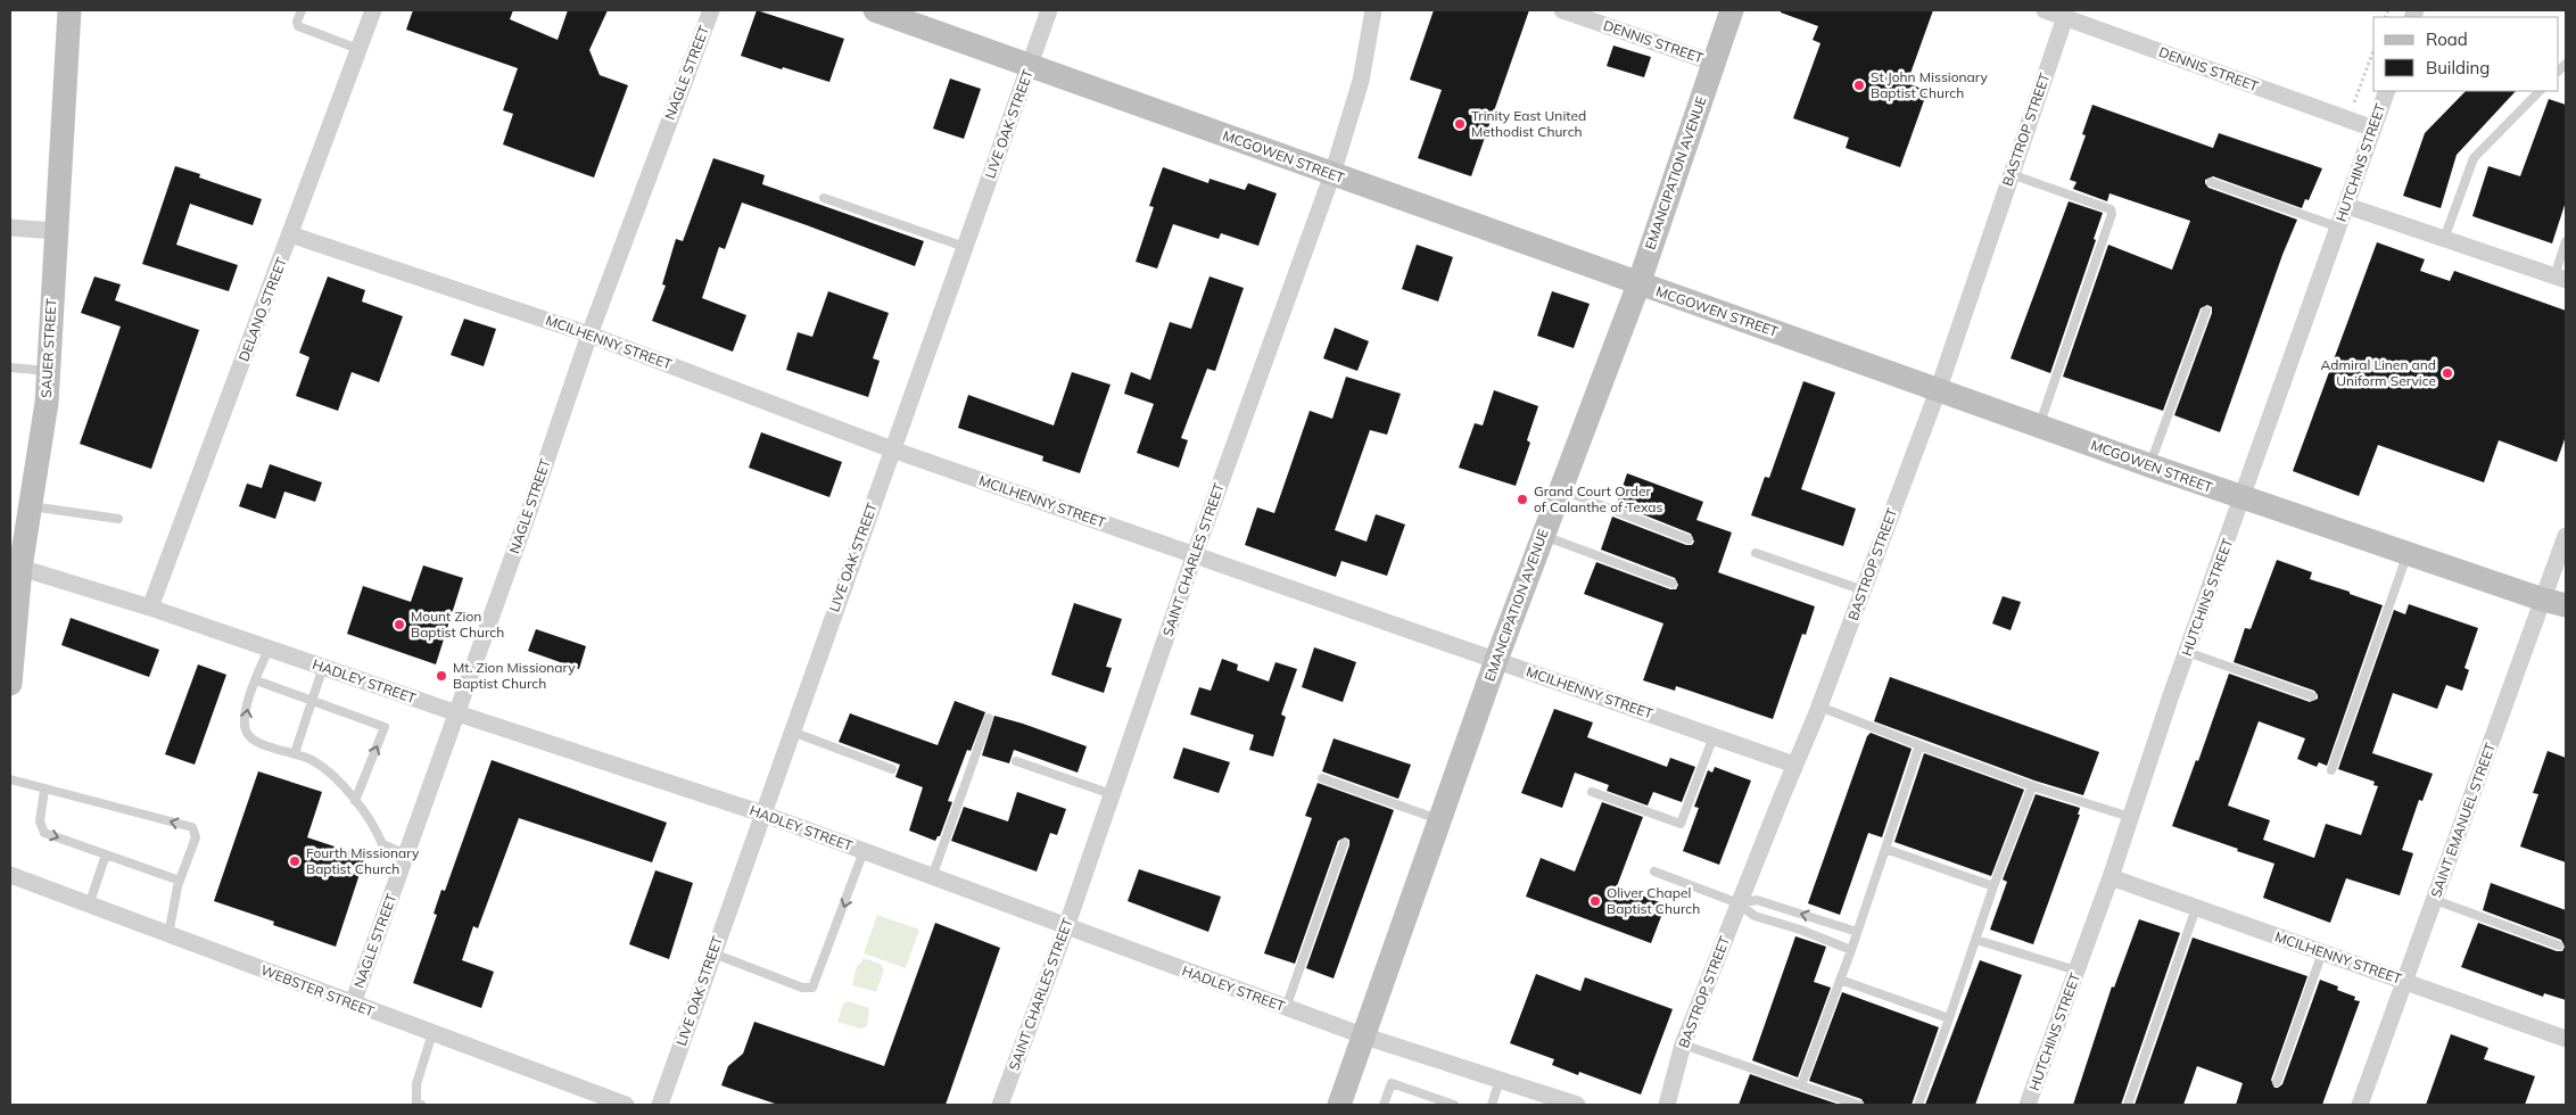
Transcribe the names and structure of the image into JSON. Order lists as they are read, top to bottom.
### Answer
{
  "streets": {
    "street": [
      "DENNIS STREET",
      "NAGLE STREET",
      "LIVE OAK STREET",
      "BASTROP STREET",
      "MCGOWEN STREET",
      "HUTCHINS STREET",
      "EMANCIPATION AVENUE",
      "DELANO STREET",
      "MCILHENNY STREET",
      "SAUER STREET",
      "SAINT CHARLES STREET",
      "HADLEY STREET",
      "SAINT EMANUEL STREET",
      "WEBSTER STREET"
    ]
  },
  "crossings": [
    ["DENNIS STREET", "BASTROP STREET"],
    ["DENNIS STREET", "HUTCHINS STREET"],
    ["DENNIS STREET", "EMANCIPATION AVENUE"],
    ["NAGLE STREET", "MCILHENNY STREET"],
    ["NAGLE STREET", "HADLEY STREET"],
    ["NAGLE STREET", "WEBSTER STREET"],
    ["LIVE OAK STREET", "MCGOWEN STREET"],
    ["LIVE OAK STREET", "MCILHENNY STREET"],
    ["LIVE OAK STREET", "HADLEY STREET"],
    ["BASTROP STREET", "MCGOWEN STREET"],
    ["BASTROP STREET", "MCILHENNY STREET"],
    ["MCGOWEN STREET", "HUTCHINS STREET"],
    ["MCGOWEN STREET", "EMANCIPATION AVENUE"],
    ["MCGOWEN STREET", "SAINT CHARLES STREET"],
    ["MCGOWEN STREET", "SAINT EMANUEL STREET"],
    ["HUTCHINS STREET", "MCILHENNY STREET"],
    ["EMANCIPATION AVENUE", "MCILHENNY STREET"],
    ["EMANCIPATION AVENUE", "HADLEY STREET"],
    ["DELANO STREET", "MCILHENNY STREET"],
    ["DELANO STREET", "HADLEY STREET"],
    ["MCILHENNY STREET", "SAINT CHARLES STREET"],
    ["MCILHENNY STREET", "SAINT EMANUEL STREET"],
    ["SAUER STREET", "HADLEY STREET"],
    ["SAINT CHARLES STREET", "HADLEY STREET"]
  ],
  "places": [
    "St John Missionary Baptist Church",
    "Trinity East United Methodist Church",
    "Admiral Linen and Uniform Service",
    "Grand Court Order of Calanthe of Texas",
    "Mount Zion Baptist Church",
    "Mt. Zion Missionary Baptist Church",
    "Fourth Missionary Baptist Church",
    "Oliver Chapel Baptist Church"
  ],
  "legend": ["Road", "Building"]
}
